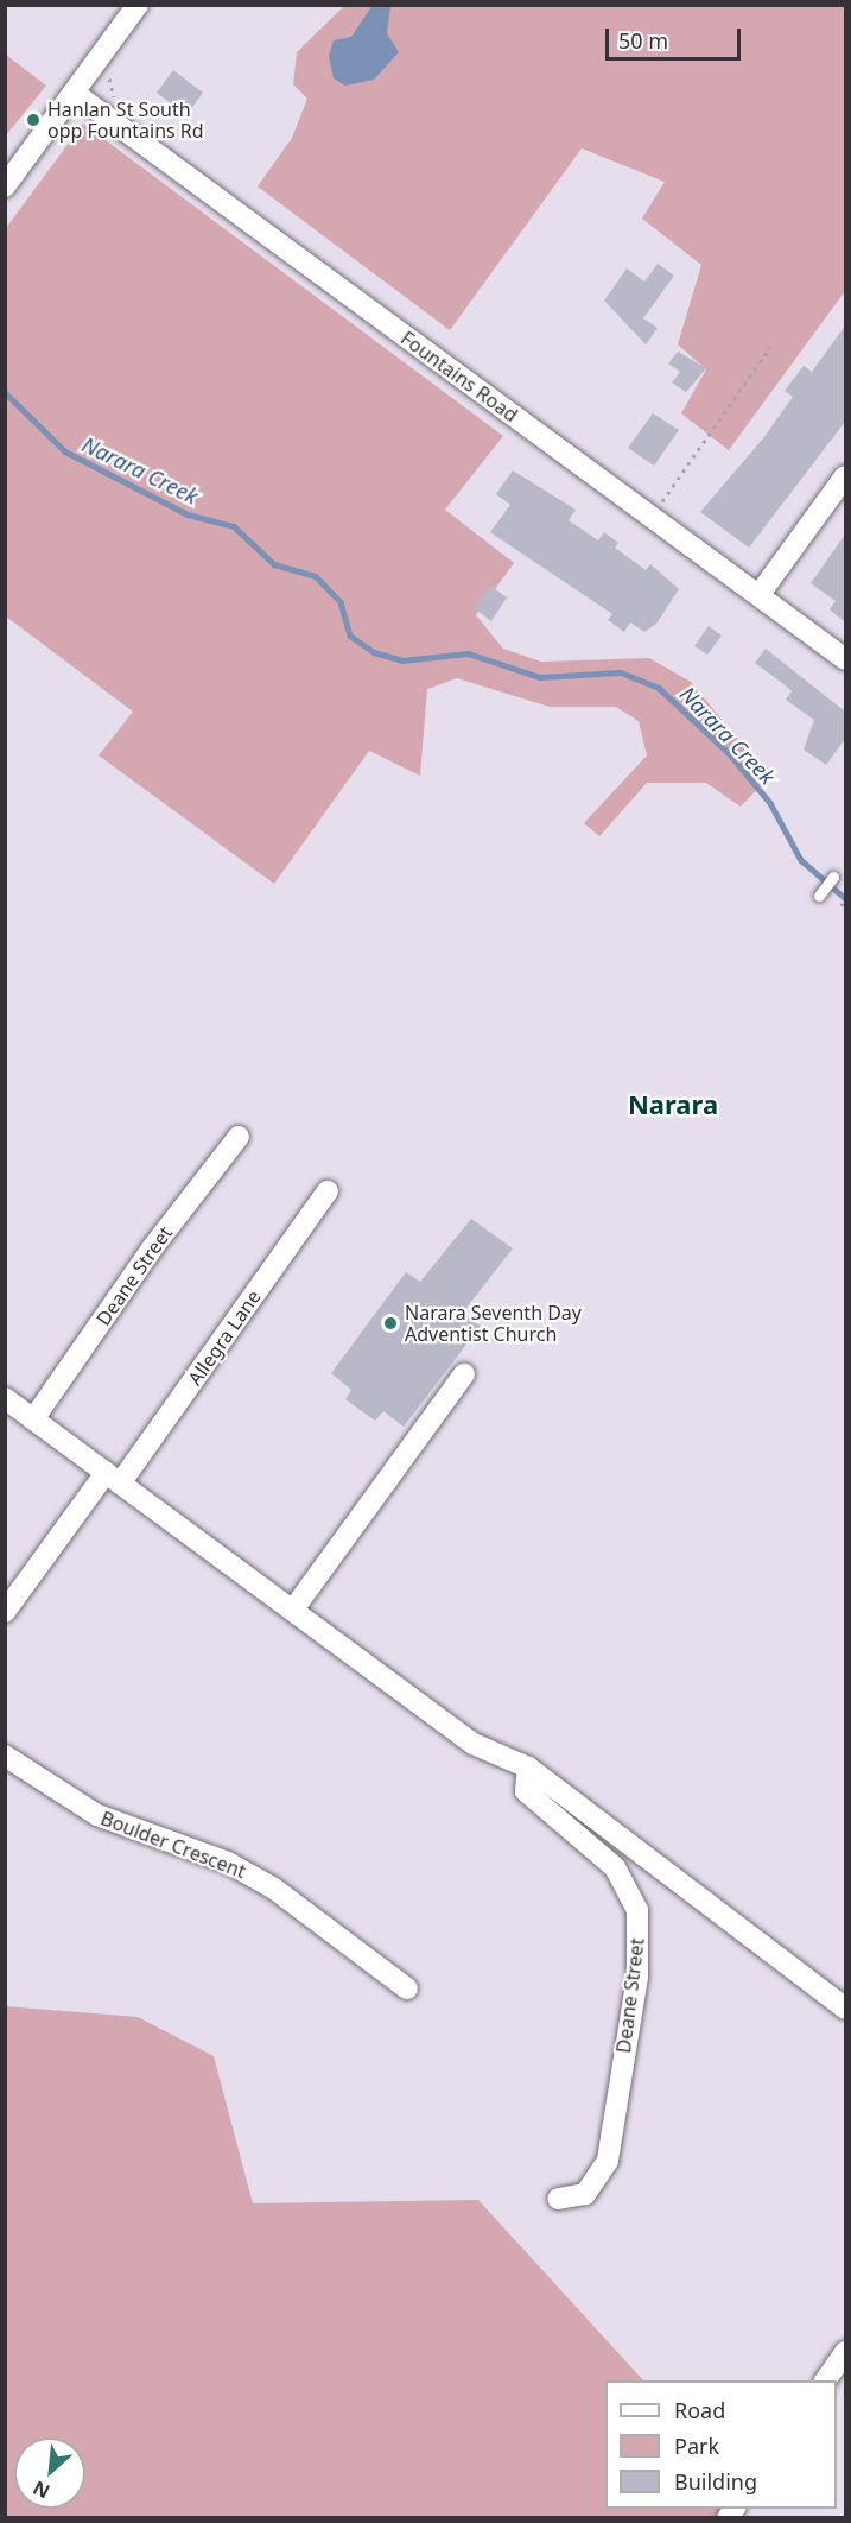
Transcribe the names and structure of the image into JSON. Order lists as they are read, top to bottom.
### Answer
{
  "streets": {
    "street": [
      "Fountains Road",
      "Deane Street",
      "Allegra Lane",
      "Boulder Crescent"
    ]
  },
  "districts": ["Narara"],
  "water": ["Narara Creek"],
  "places": ["Hanlan St South opp Fountains Rd", "Narara Seventh Day Adventist Church"],
  "legend": ["Road", "Park", "Building"],
  "scale_bar": "50 m",
  "north": "bottom left"
}
